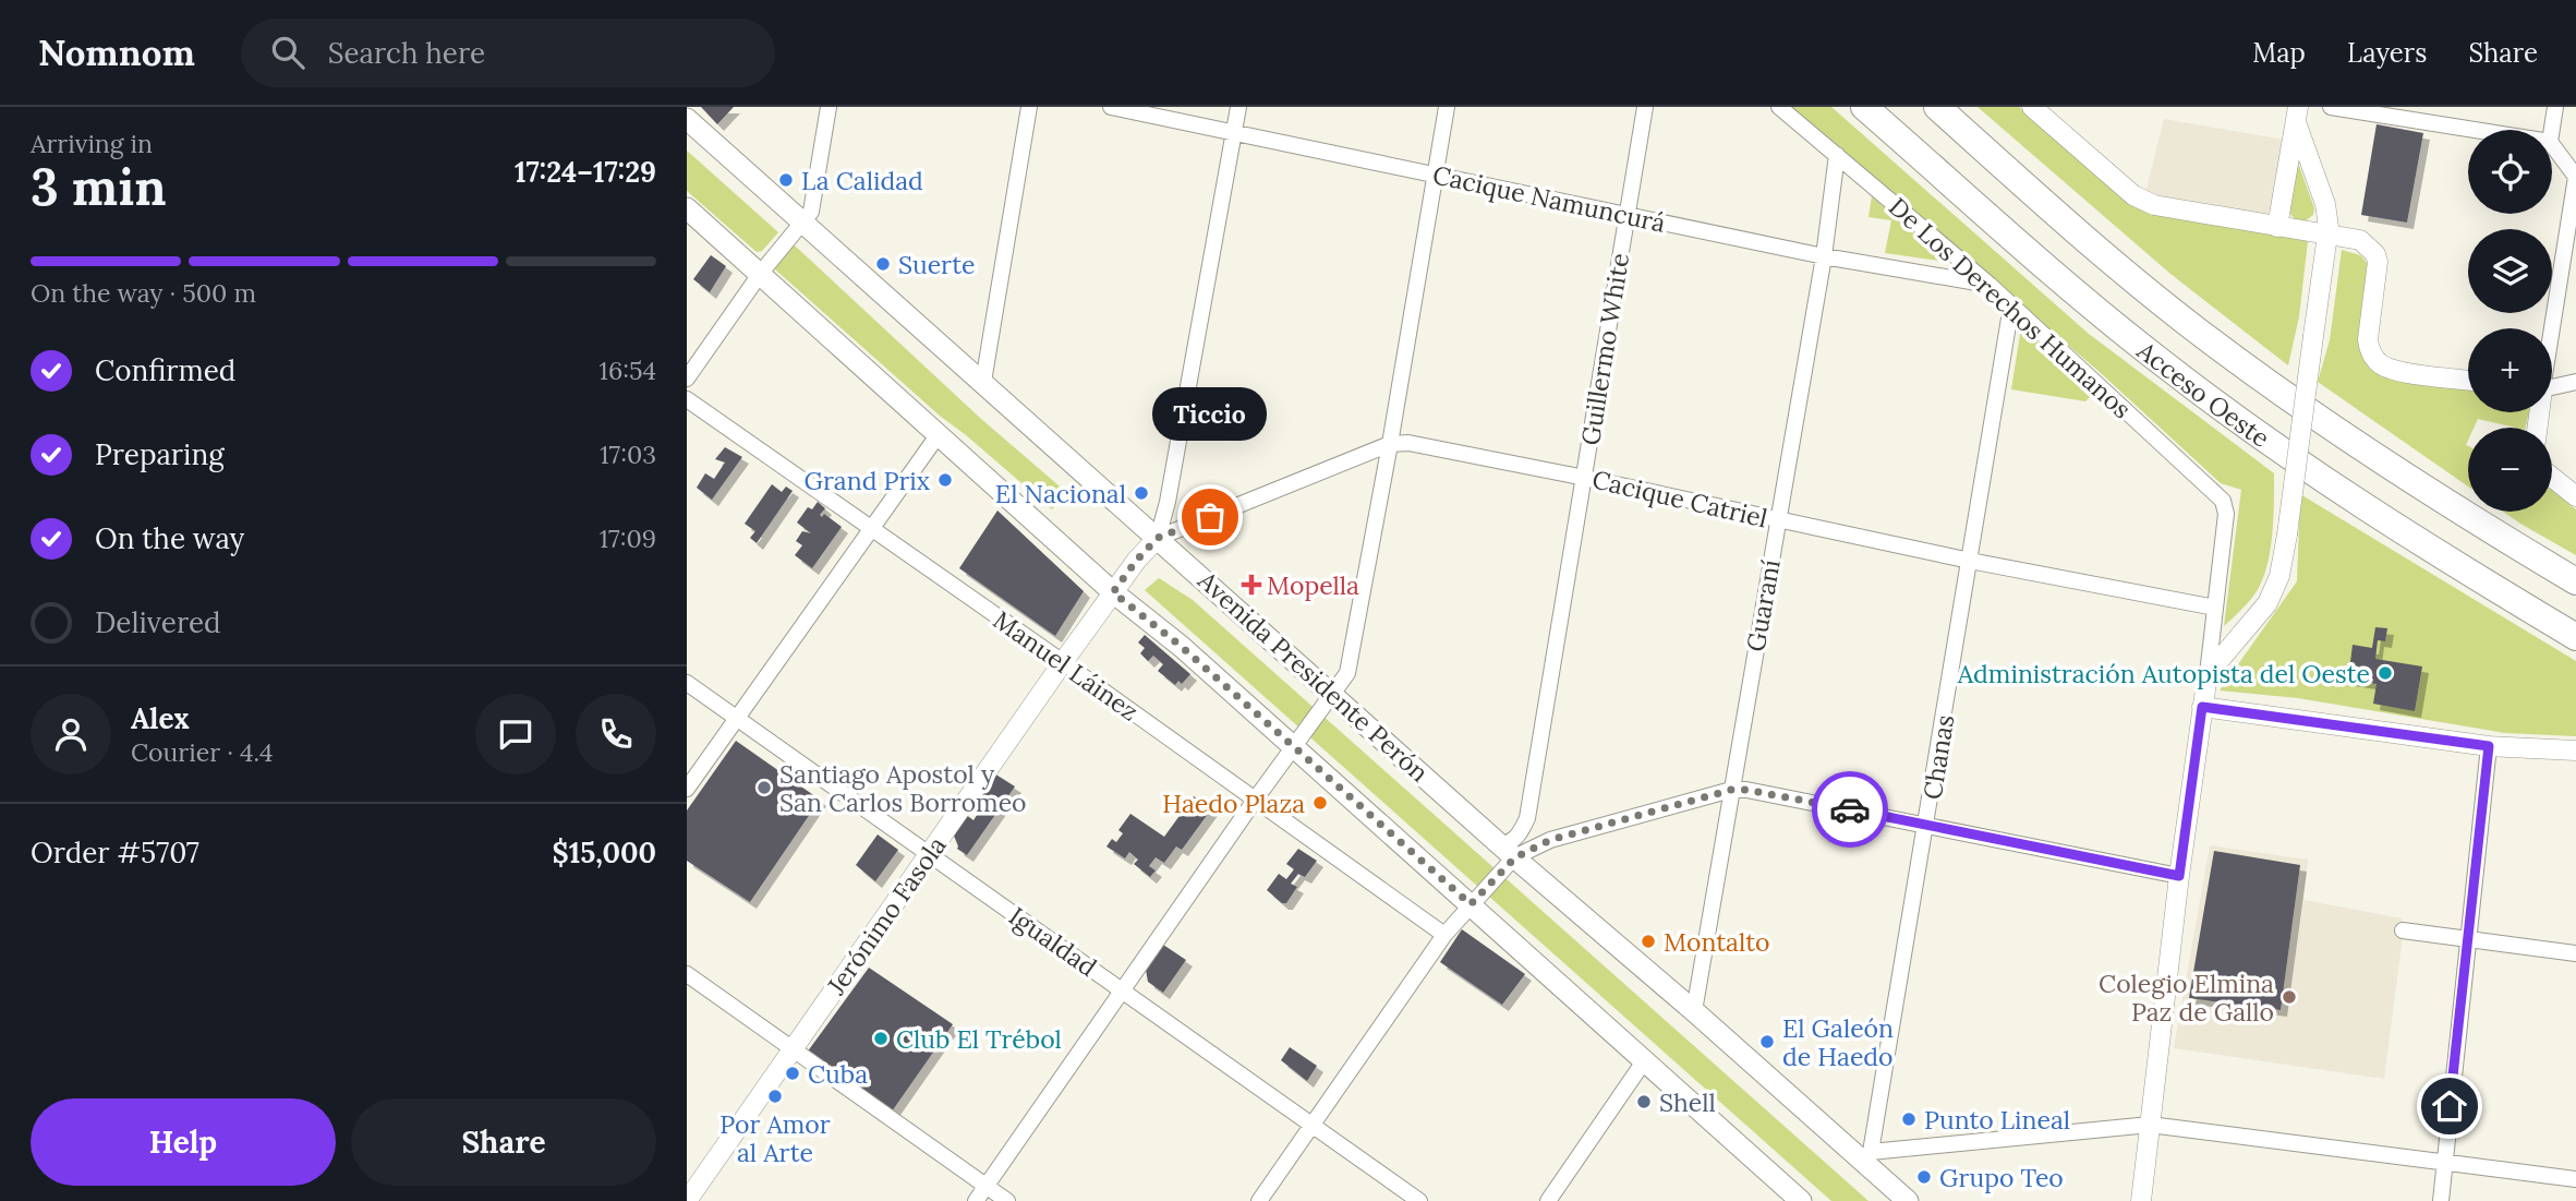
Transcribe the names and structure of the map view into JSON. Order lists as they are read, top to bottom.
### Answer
{
  "streets": {
    "highway": ["Acceso Oeste"],
    "main road": ["Avenida Presidente Perón"],
    "street": [
      "Cacique Namuncurá",
      "De Los Derechos Humanos",
      "Guillermo White",
      "Cacique Catriel",
      "Guaraní",
      "Manuel Láinez",
      "Chanas",
      "Jerónimo Fasola",
      "Igualdad"
    ]
  },
  "crossings": [
    ["Cacique Namuncurá", "De Los Derechos Humanos"],
    ["Cacique Namuncurá", "Guillermo White"],
    ["Cacique Namuncurá", "Guaraní"],
    ["De Los Derechos Humanos", "Cacique Catriel"],
    ["De Los Derechos Humanos", "Guaraní"],
    ["De Los Derechos Humanos", "Chanas"],
    ["Guillermo White", "Cacique Catriel"],
    ["Cacique Catriel", "Guaraní"],
    ["Cacique Catriel", "Avenida Presidente Perón"],
    ["Cacique Catriel", "Chanas"],
    ["Cacique Catriel", "Jerónimo Fasola"],
    ["Guaraní", "Avenida Presidente Perón"],
    ["Manuel Láinez", "Jerónimo Fasola"],
    ["Avenida Presidente Perón", "Chanas"],
    ["Avenida Presidente Perón", "Jerónimo Fasola"],
    ["Jerónimo Fasola", "Igualdad"]
  ],
  "places": {
    "other": [
      "La Calidad",
      "Suerte",
      "Grand Prix",
      "El Nacional",
      "Ticcio",
      "Administración Autopista del Oeste",
      "Santiago Apostol y San Carlos Borromeo",
      "Haedo Plaza",
      "Montalto",
      "Colegio Elmina Paz de Gallo",
      "Club El Trébol",
      "El Galeón de Haedo",
      "Cuba",
      "Por Amor al Arte",
      "Shell",
      "Punto Lineal",
      "Grupo Teo"
    ],
    "health": ["Mopella"]
  },
  "page": {
    "header": "Nomnom",
    "search": "Search here",
    "nav": ["Map", "Layers", "Share"],
    "heading": ["3 min", "Arriving in", "17:24–17:29"],
    "panel": [
      "Alex",
      "Courier · 4.4",
      "Order #5707",
      "$15,000"
    ],
    "map_buttons": ["+", "−"],
    "bar": "On the way · 500 m",
    "list": [
      ["Confirmed", "16:54"],
      ["Preparing", "17:03"],
      ["On the way", "17:09"],
      "Delivered"
    ],
    "bubble": "Ticcio",
    "buttons": ["Help", "Share"]
  }
}
